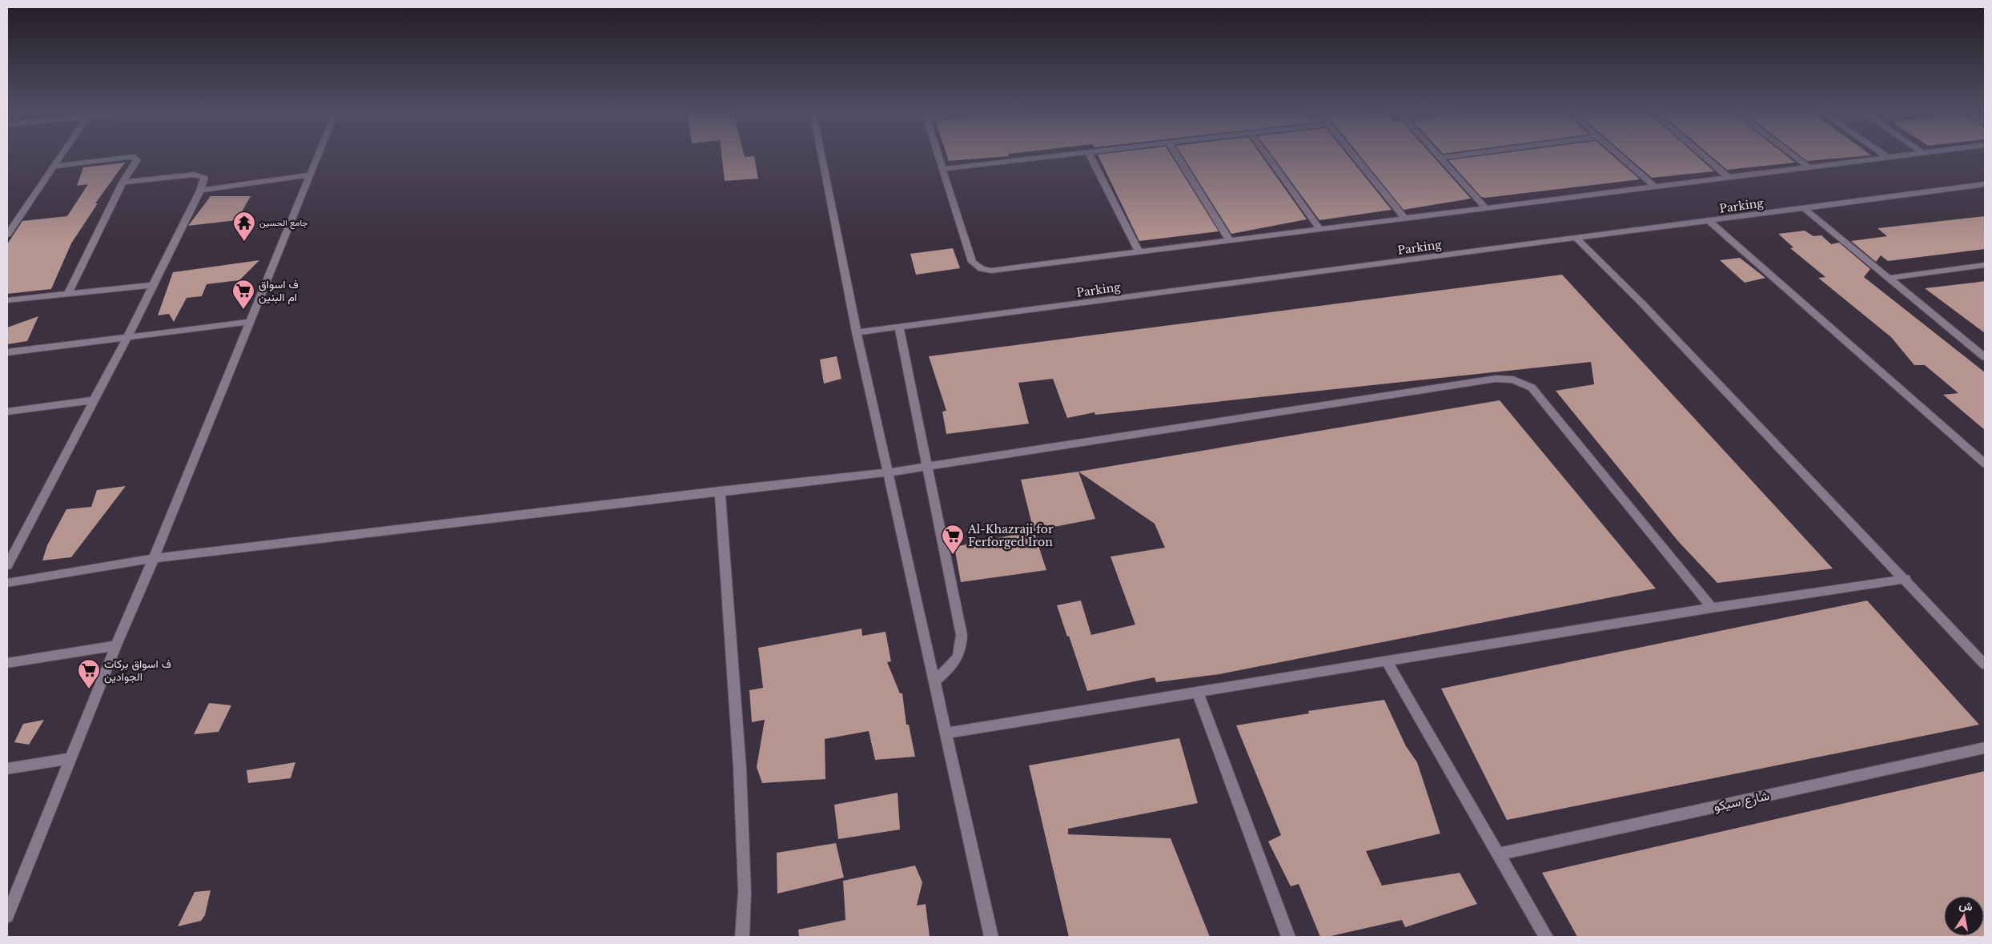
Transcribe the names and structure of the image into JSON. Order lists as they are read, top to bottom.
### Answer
{
  "streets": {
    "street": ["Parking", "شارع سيكو"]
  },
  "places": {
    "temple": ["جامع الحسين"],
    "supermarket": ["ف اسواق ام البنين", "Al-Khazraji for Ferforged Iron", "ف اسواق بركات الجوادين"]
  },
  "north": "top"
}
